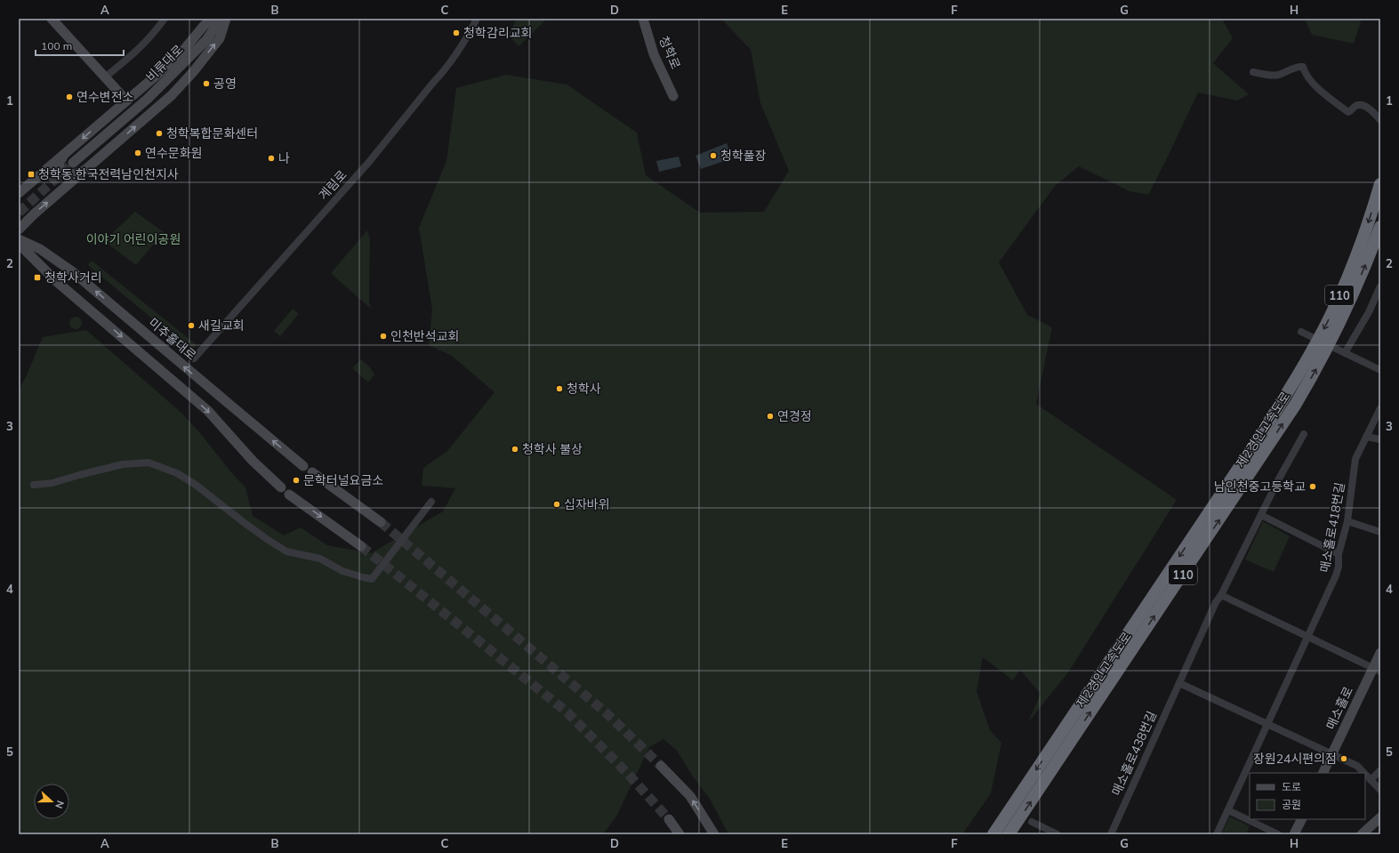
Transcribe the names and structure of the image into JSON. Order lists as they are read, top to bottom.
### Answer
{
  "streets": {
    "highway": ["110", "제2경인고속도로"],
    "main road": [
      "청학로",
      "비류대로",
      "미추홀대로",
      "매소홀로"
    ],
    "street": ["계림로", "매소홀로418번길", "매소홀로438번길"]
  },
  "parks": ["이야기 어린이공원"],
  "places": {
    "other": [
      "청학감리교회",
      "공영",
      "연수변전소",
      "청학복합문화센터",
      "연수문화원",
      "청학풀장",
      "나",
      "새길교회",
      "인천반석교회",
      "청학사",
      "연경정",
      "청학사 불상",
      "문학터널요금소",
      "남인천중고등학교",
      "십자바위",
      "장원24시편의점"
    ],
    "transit": ["청학동.한국전력남인천지사", "청학사거리"]
  },
  "legend": ["도로", "공원"],
  "scale_bar": "100 m",
  "north": "right",
  "grid": {
    "columns": [
      "A",
      "B",
      "C",
      "D",
      "E",
      "F",
      "G",
      "H"
    ],
    "rows": [
      "1",
      "2",
      "3",
      "4",
      "5"
    ]
  }
}
